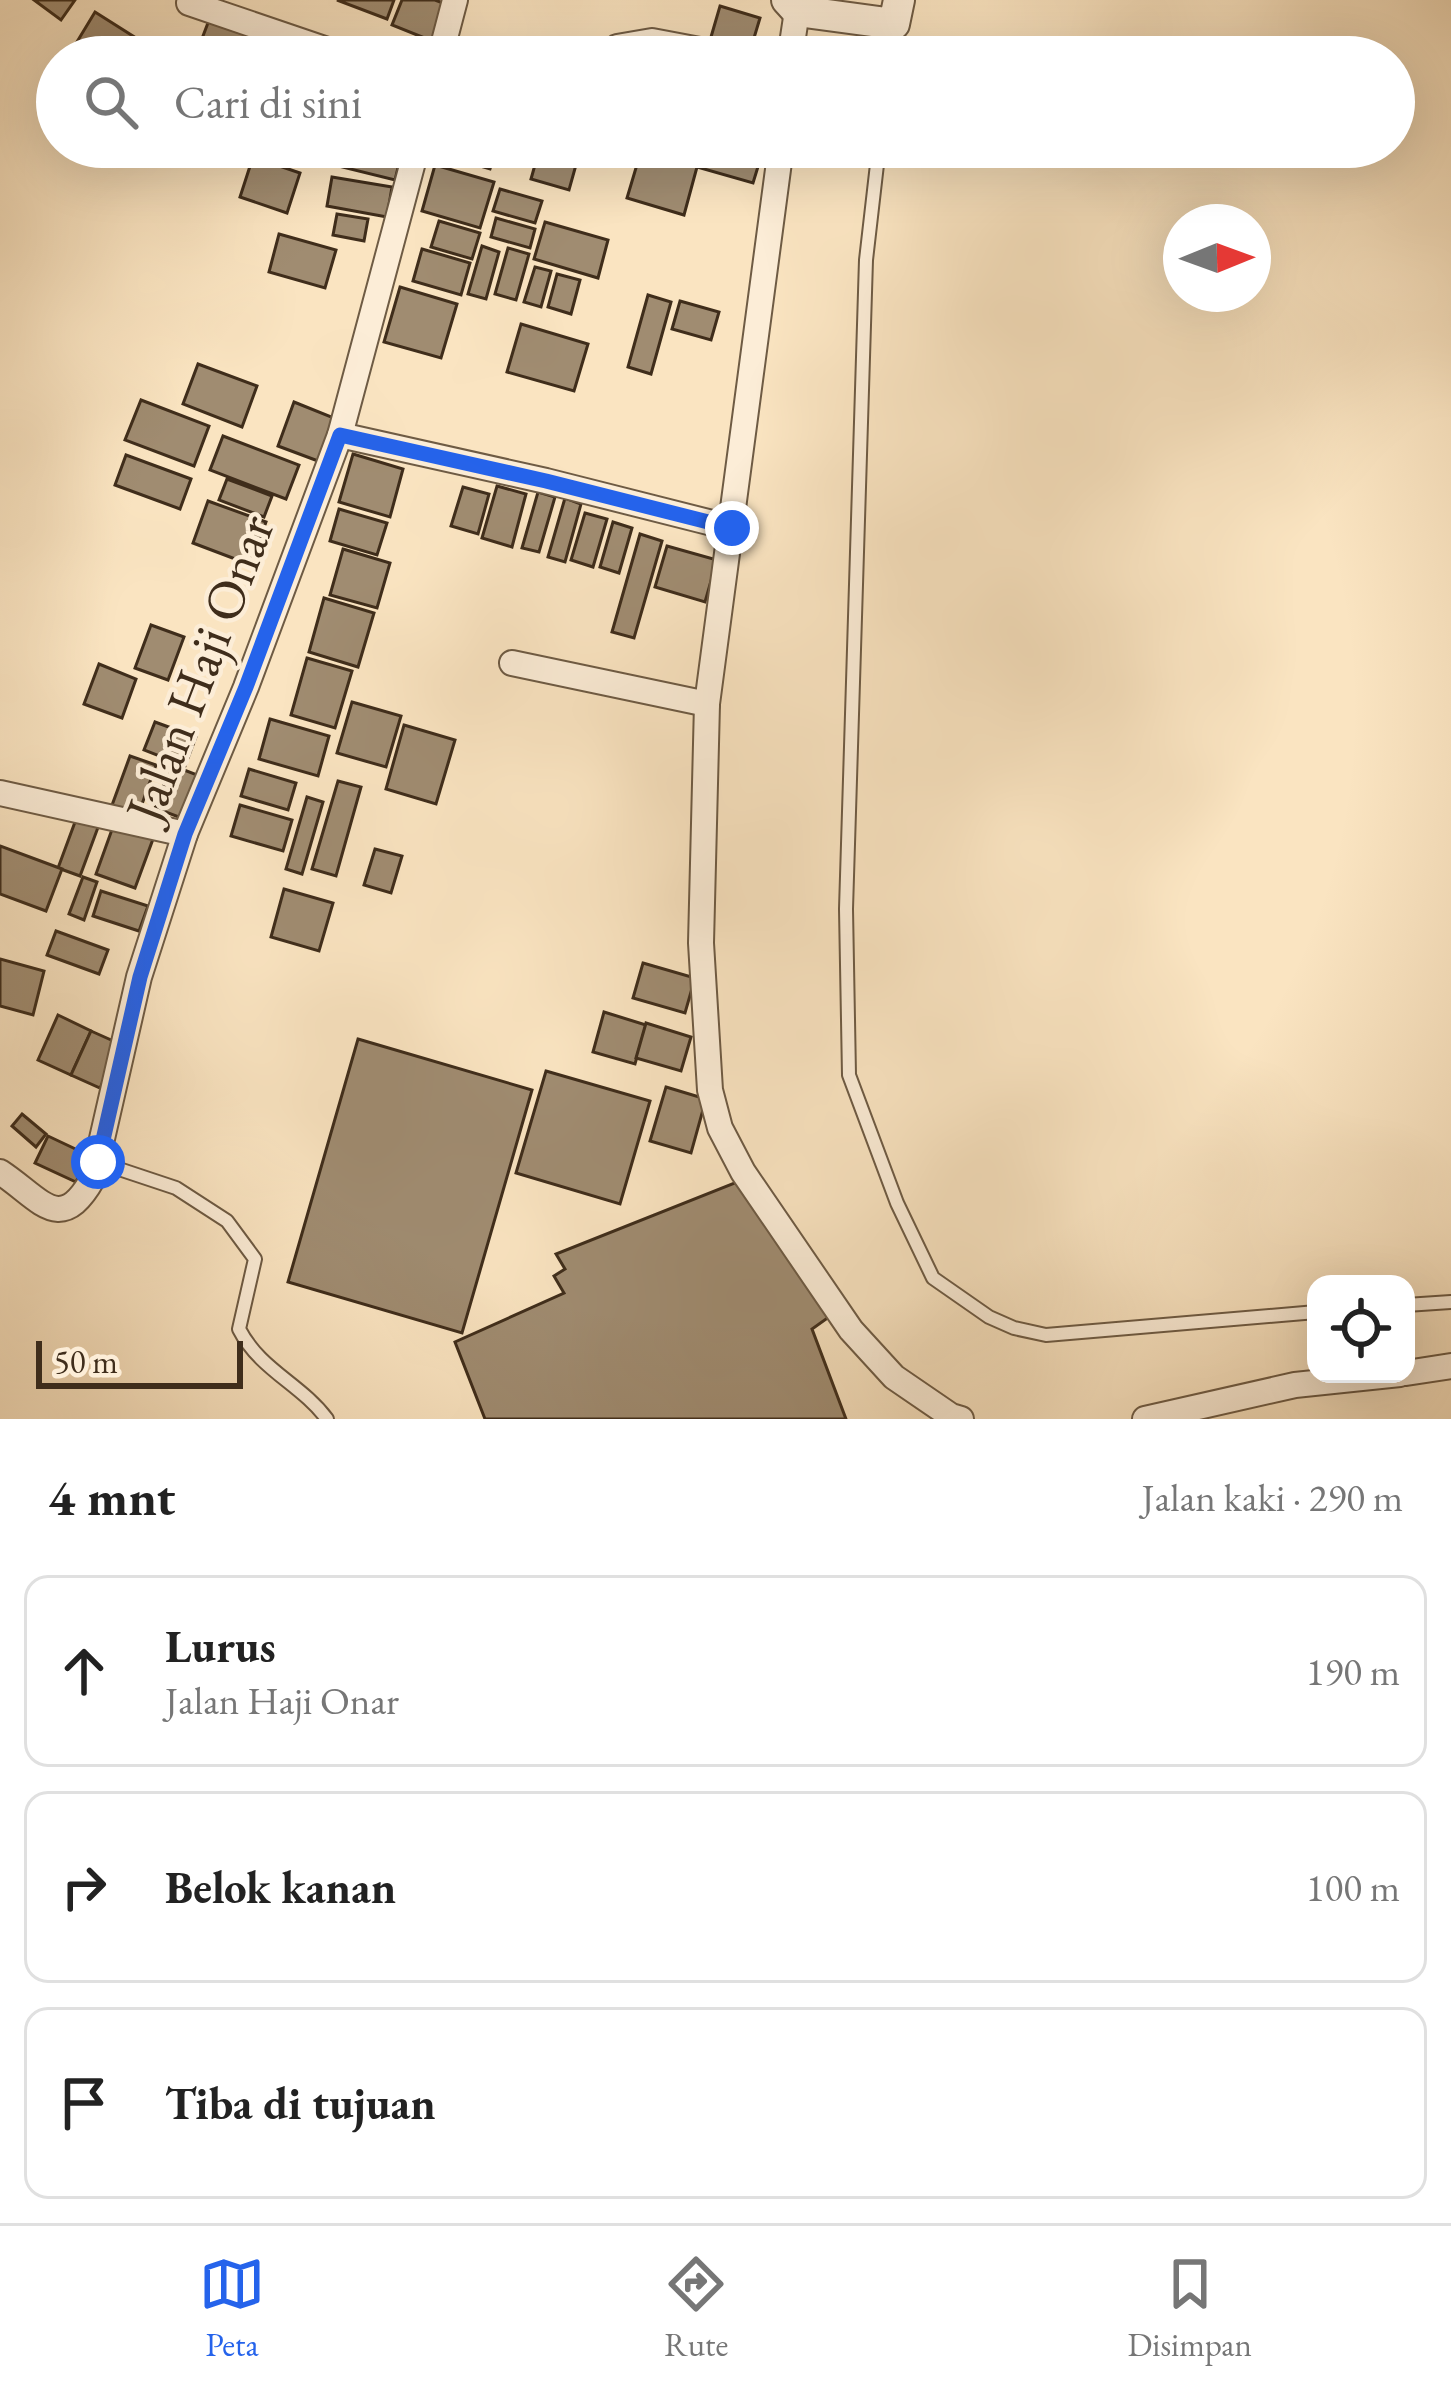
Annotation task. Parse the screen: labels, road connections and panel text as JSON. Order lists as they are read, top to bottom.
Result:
{
  "streets": {
    "street": ["Jalan Haji Onar"]
  },
  "scale_bar": "50 m",
  "north": "right",
  "page": {
    "search": "Cari di sini",
    "scale": "50 m",
    "heading": ["4 mnt", "Jalan kaki · 290 m"],
    "list": [
      ["Lurus", "Jalan Haji Onar", "190 m"],
      ["Belok kanan", "100 m"],
      "Tiba di tujuan"
    ],
    "nav": ["Peta", "Rute", "Disimpan"]
  }
}
